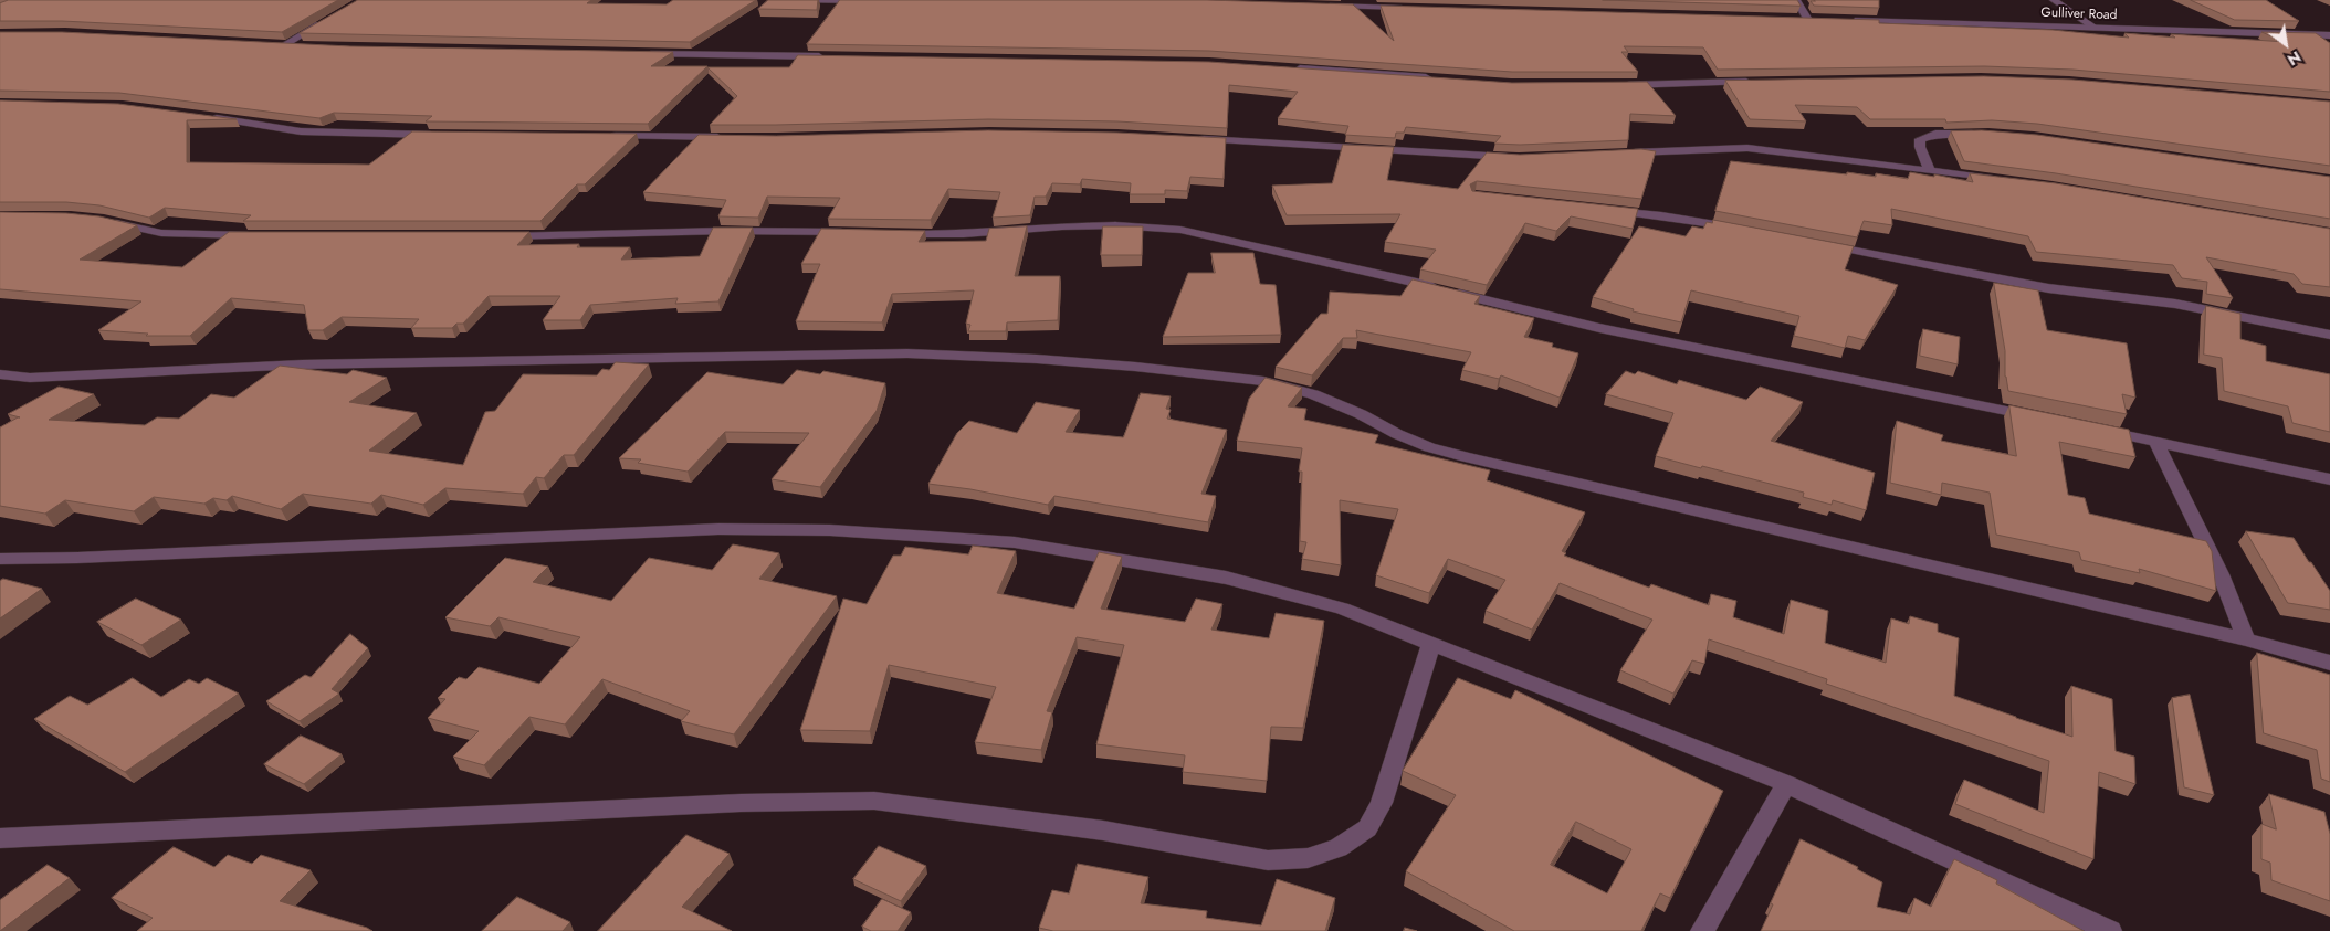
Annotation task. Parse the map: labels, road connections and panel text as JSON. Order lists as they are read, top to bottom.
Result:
{
  "streets": {
    "street": ["Gulliver Road"]
  },
  "north": "bottom right"
}
